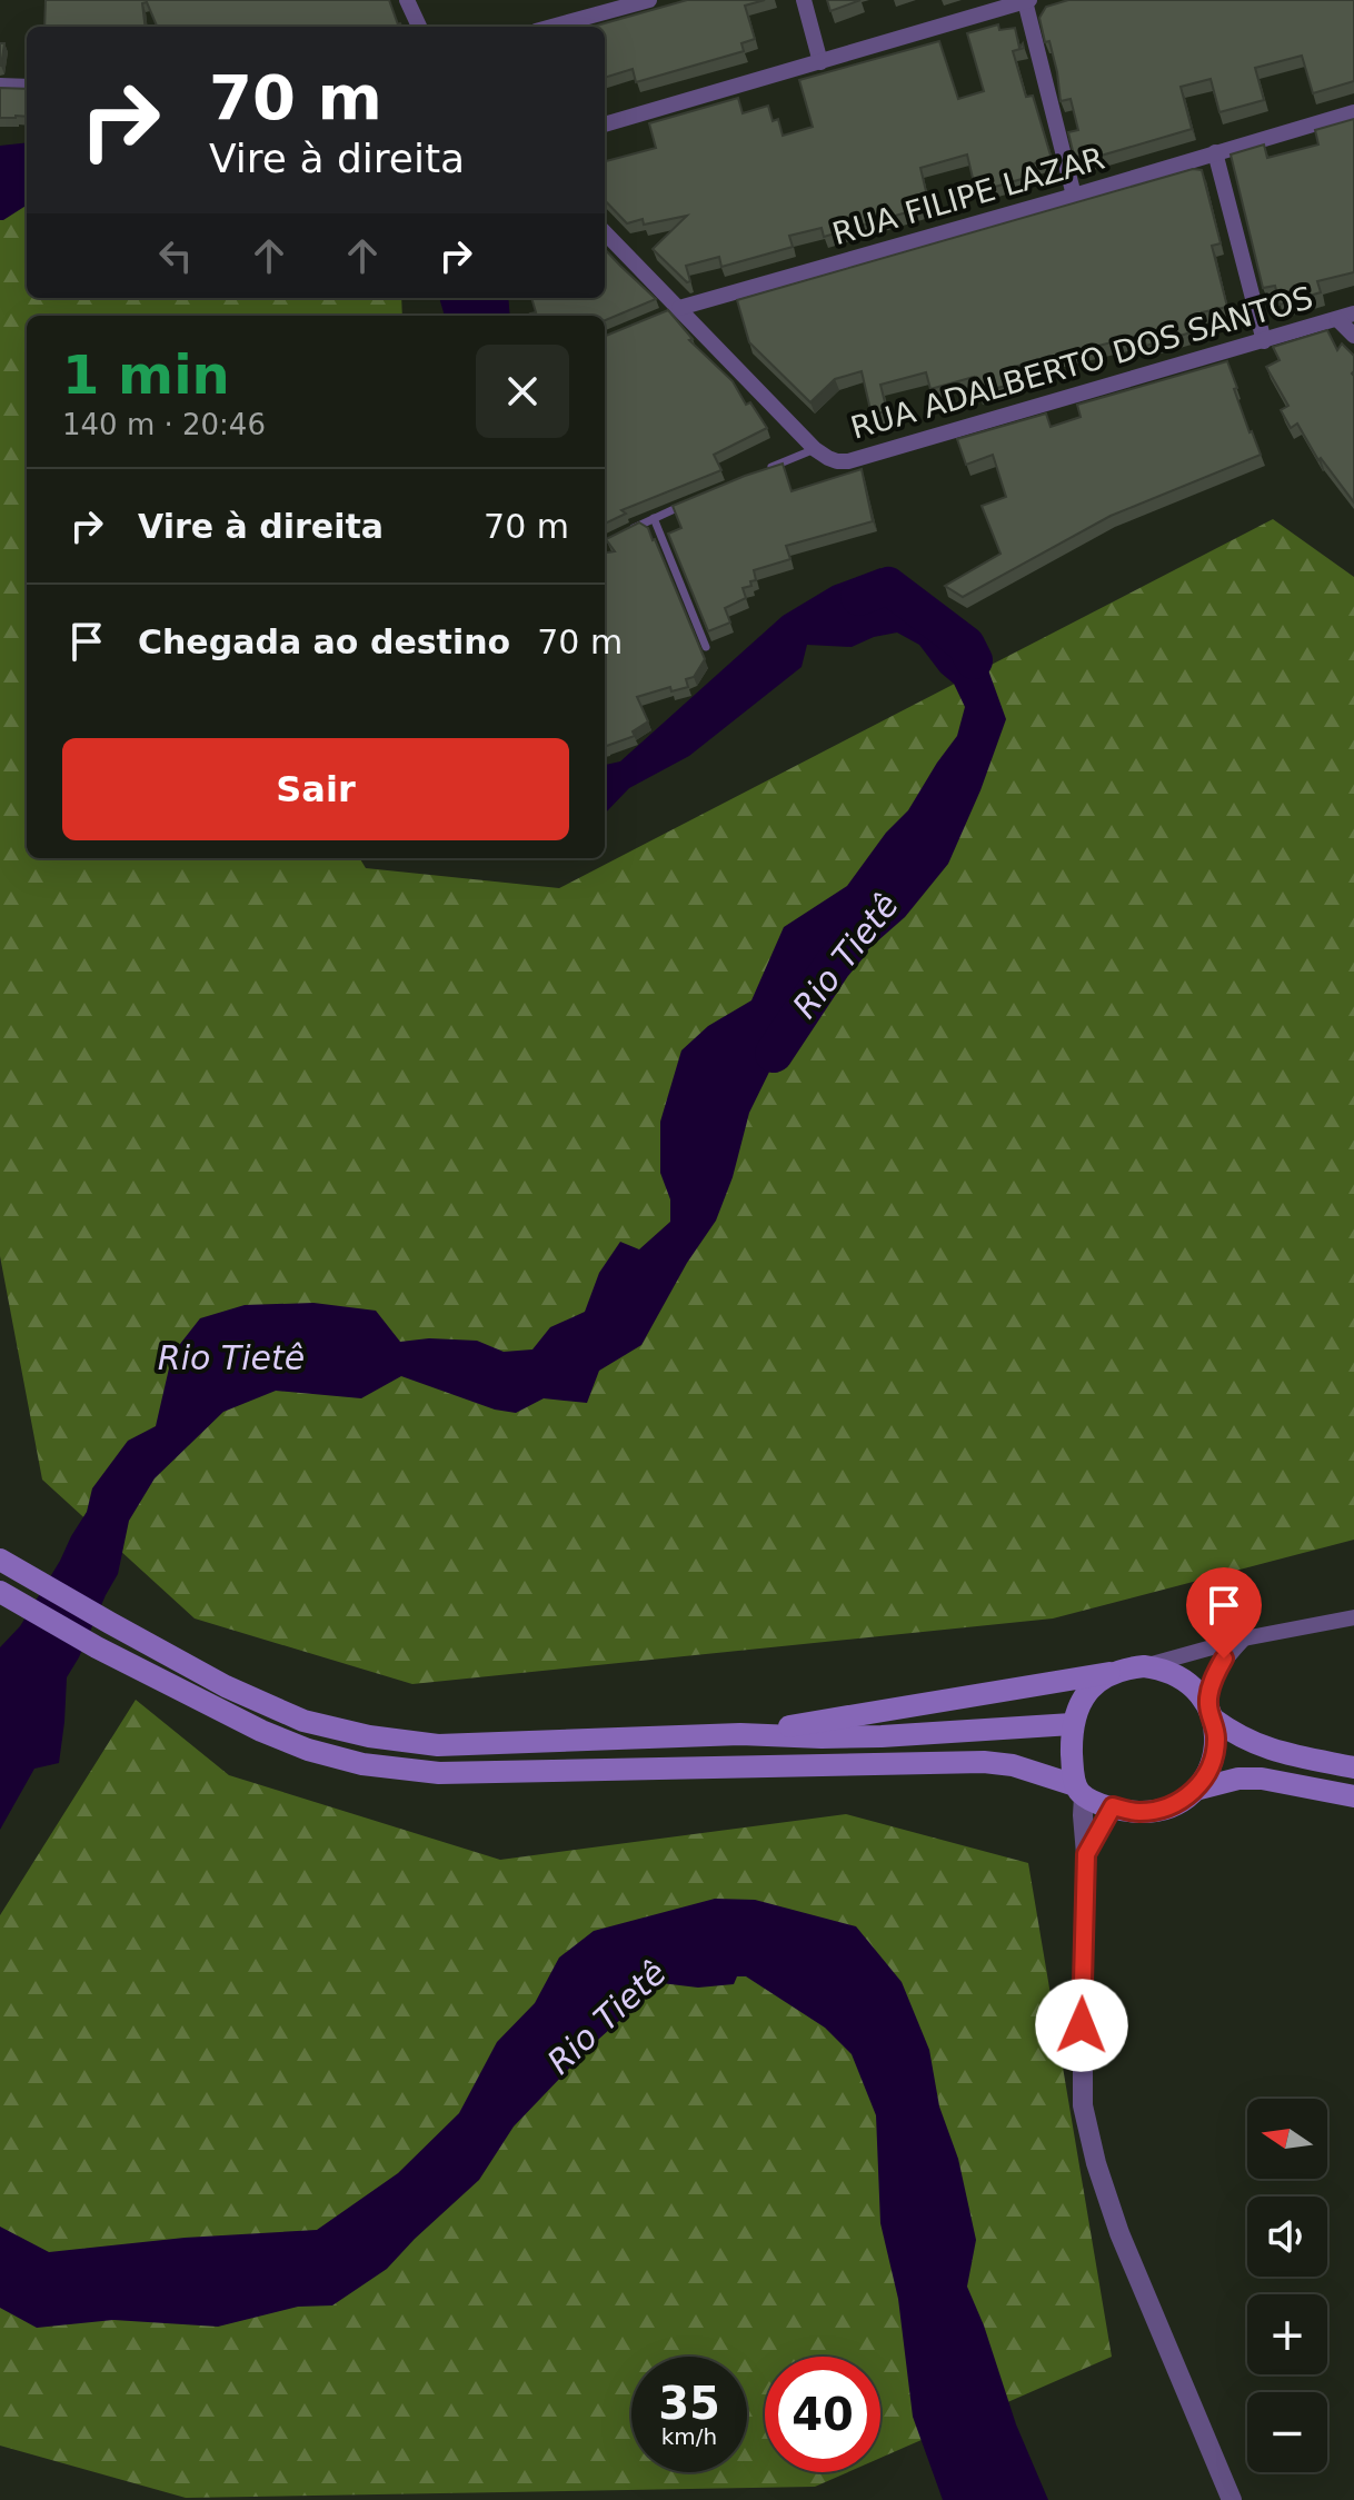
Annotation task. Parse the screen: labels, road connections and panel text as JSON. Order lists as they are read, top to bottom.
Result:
{
  "streets": {
    "street": ["RUA FILIPE LAZAR", "RUA ADALBERTO DOS SANTOS"]
  },
  "crossings": [
    ["RUA FILIPE LAZAR", "RUA ADALBERTO DOS SANTOS"]
  ],
  "water": ["Rio Tietê"],
  "north": "left",
  "page": {
    "turn": ["70 m", "Vire à direita"],
    "heading": ["1 min", "140 m · 20:46"],
    "list": [
      {
        "name": "Vire à direita",
        "value": "70 m"
      },
      {
        "name": "Chegada ao destino",
        "value": "70 m"
      }
    ],
    "buttons": "Sair",
    "map_buttons": ["+", "−"],
    "speed": "35 km/h",
    "limit": "40"
  }
}
